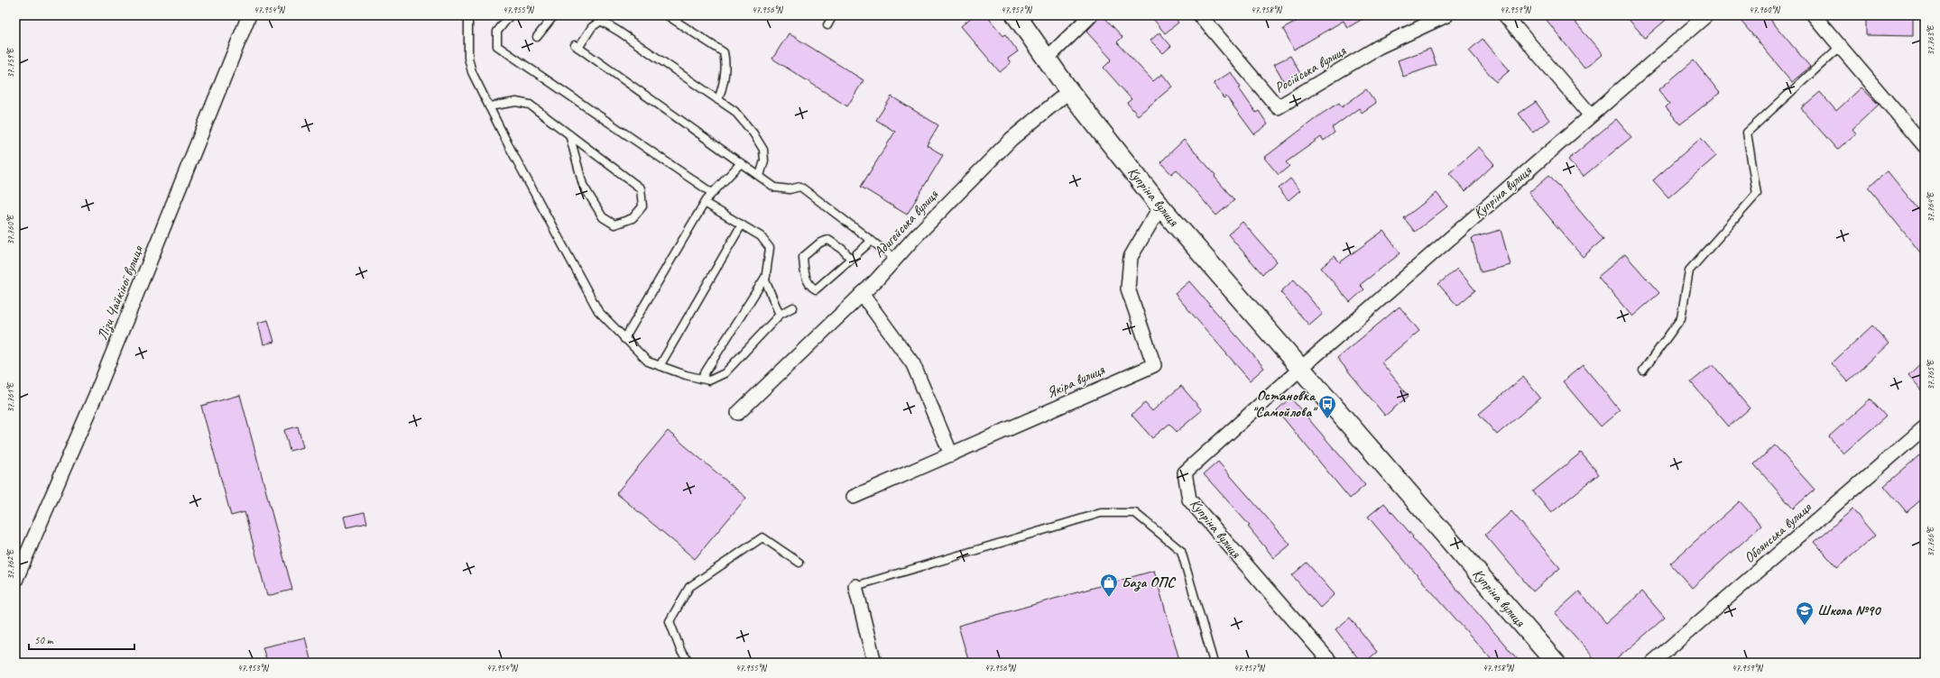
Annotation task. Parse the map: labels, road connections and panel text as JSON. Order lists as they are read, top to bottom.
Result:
{
  "streets": {
    "main road": ["Купріна вулиця"],
    "street": [
      "Російська вулиця",
      "Адигейська вулиця",
      "Лізи Чайкіної вулиця",
      "Якіра вулиця",
      "Обоянська вулиця"
    ]
  },
  "crossings": [
    ["Купріна вулиця", "Адигейська вулиця"],
    ["Купріна вулиця", "Якіра вулиця"]
  ],
  "places": {
    "bus stop": ["Остановка \"Самойлова\""],
    "shop": ["База ОПС"],
    "school or university": ["Школа №90"]
  },
  "scale_bar": "50 m",
  "coordinates": [
    "47.954°N",
    "47.955°N",
    "47.956°N",
    "47.957°N",
    "47.958°N",
    "47.959°N",
    "47.960°N",
    "37.763°E",
    "37.759°E",
    "37.764°E",
    "37.760°E",
    "37.765°E",
    "37.761°E",
    "37.766°E",
    "37.762°E",
    "47.953°N"
  ]
}
